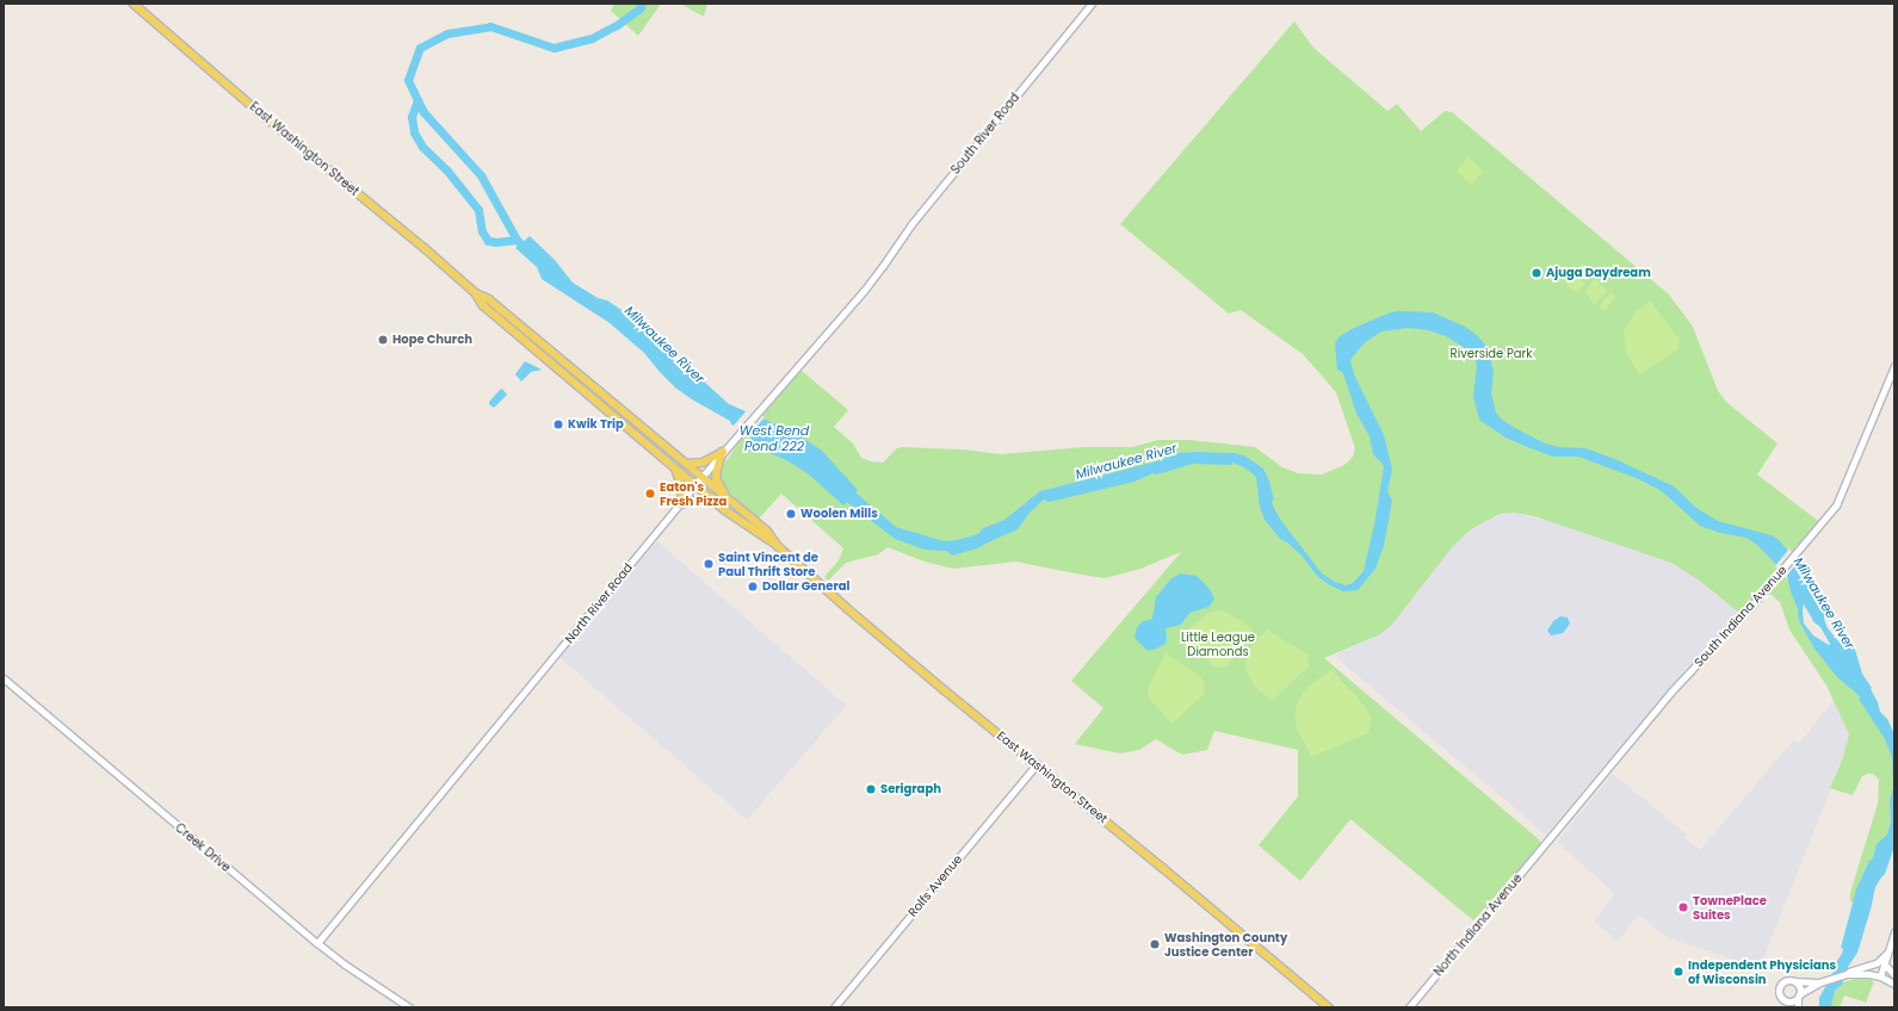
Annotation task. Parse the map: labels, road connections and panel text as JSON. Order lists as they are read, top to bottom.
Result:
{
  "streets": {
    "main road": ["East Washington Street"],
    "street": [
      "South River Road",
      "North River Road",
      "South Indiana Avenue",
      "Creek Drive",
      "Rolfs Avenue",
      "North Indiana Avenue"
    ]
  },
  "crossings": [
    ["South River Road", "North River Road"],
    ["East Washington Street", "North River Road"],
    ["East Washington Street", "Rolfs Avenue"],
    ["North River Road", "Creek Drive"],
    ["South Indiana Avenue", "North Indiana Avenue"]
  ],
  "water": ["Milwaukee River", "West Bend Pond 222"],
  "parks": ["Riverside Park", "Little League Diamonds"],
  "places": [
    "Ajuga Daydream",
    "Hope Church",
    "Kwik Trip",
    "Eaton's Fresh Pizza",
    "Woolen Mills",
    "Saint Vincent de Paul Thrift Store",
    "Dollar General",
    "Serigraph",
    "TownePlace Suites",
    "Washington County Justice Center",
    "Independent Physicians of Wisconsin"
  ]
}
